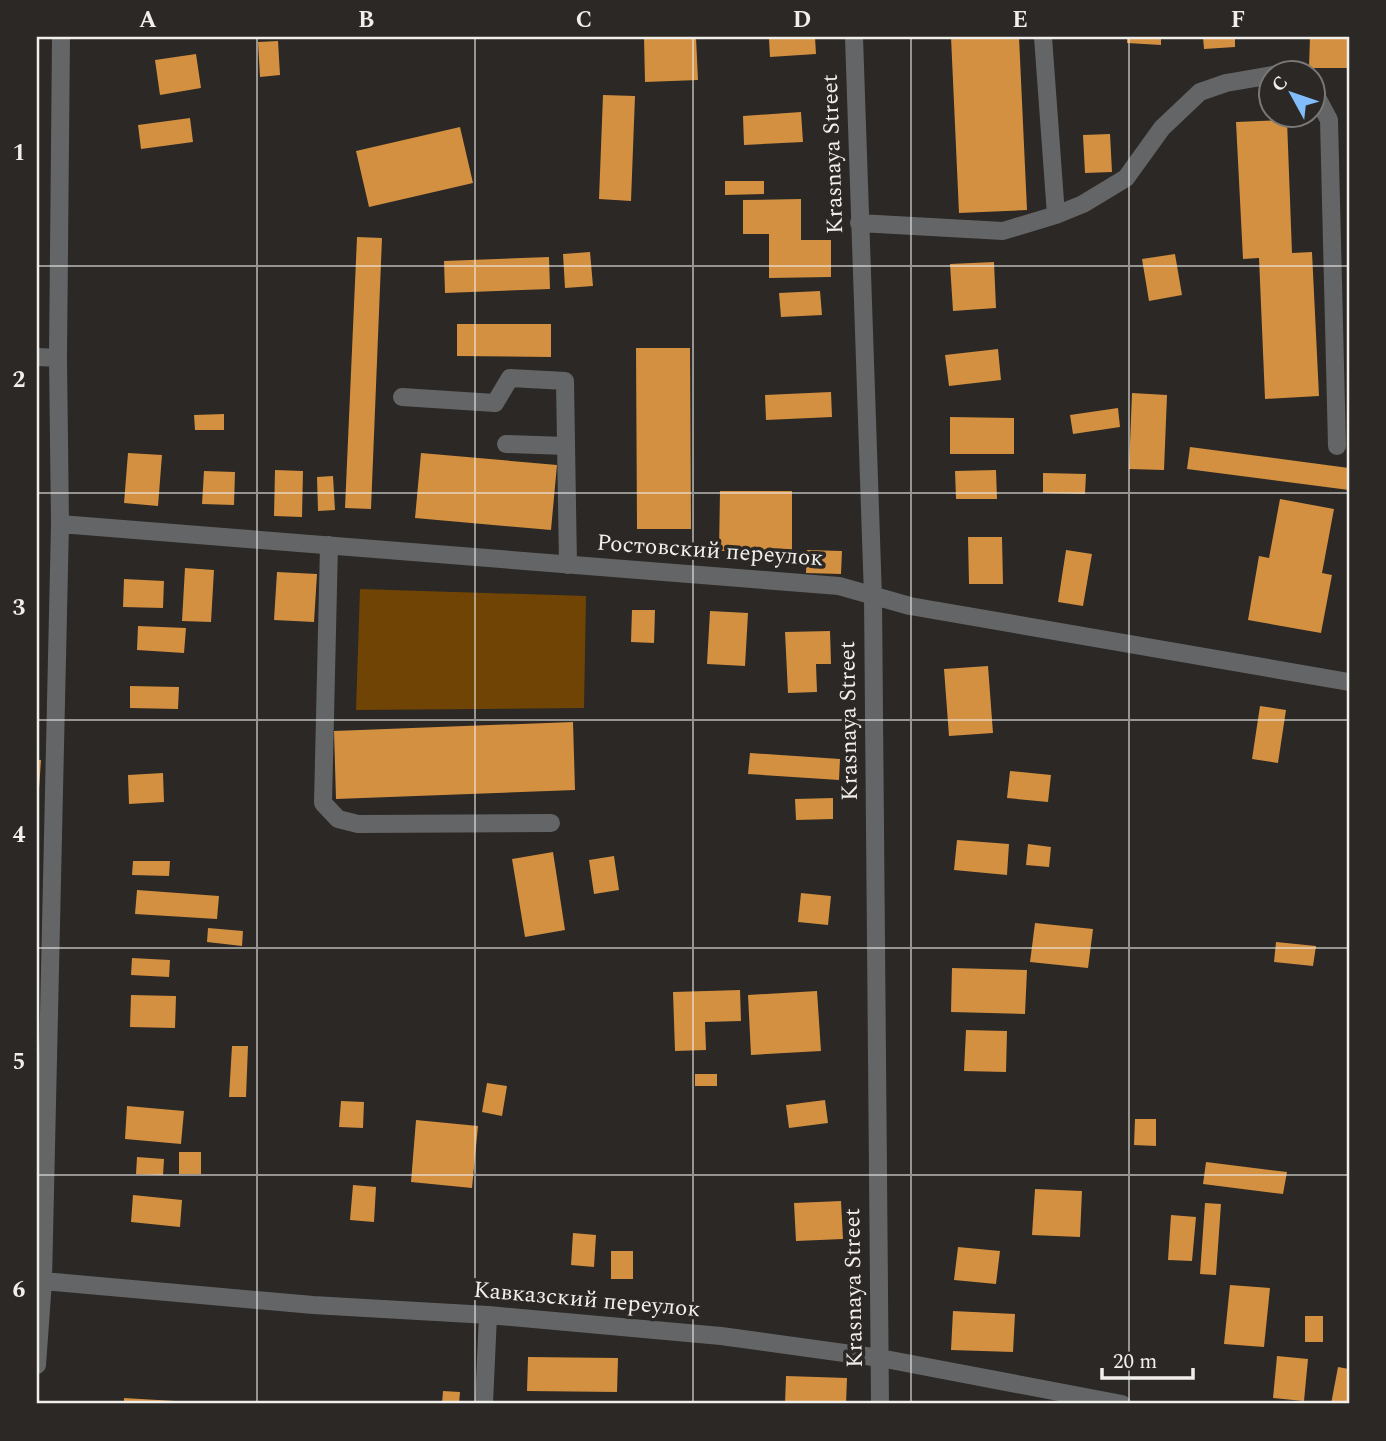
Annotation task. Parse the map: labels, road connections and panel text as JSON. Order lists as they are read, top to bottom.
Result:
{
  "streets": {
    "street": ["Krasnaya Street", "Ростовский переулок", "Кавказский переулок"]
  },
  "crossings": [
    ["Krasnaya Street", "Ростовский переулок"],
    ["Krasnaya Street", "Кавказский переулок"]
  ],
  "scale_bar": "20 m",
  "north": "top left",
  "grid": {
    "columns": [
      "A",
      "B",
      "C",
      "D",
      "E",
      "F"
    ],
    "rows": [
      "1",
      "2",
      "3",
      "4",
      "5",
      "6"
    ]
  }
}
